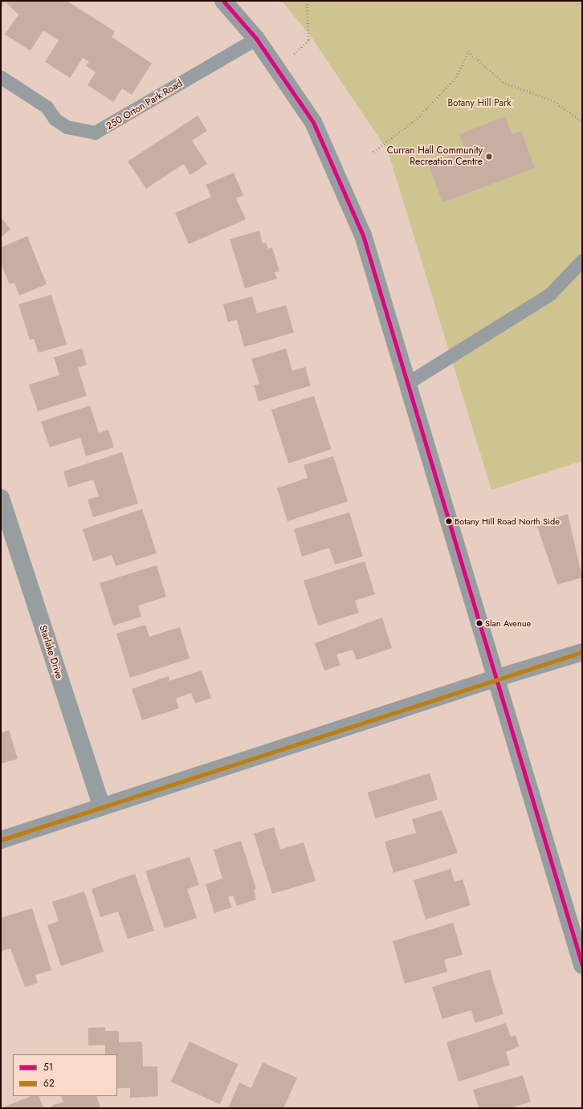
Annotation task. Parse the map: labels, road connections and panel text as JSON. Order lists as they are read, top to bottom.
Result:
{
  "streets": {
    "street": ["Starlake Drive"],
    "lane": ["250 Orton Park Road"]
  },
  "parks": ["Botany Hill Park"],
  "places": ["Curran Hall Community Recreation Centre", "Botany Hill Road North Side", "Slan Avenue"],
  "lines": ["transit line 51", "transit line 62"],
  "legend": ["51", "62"]
}
